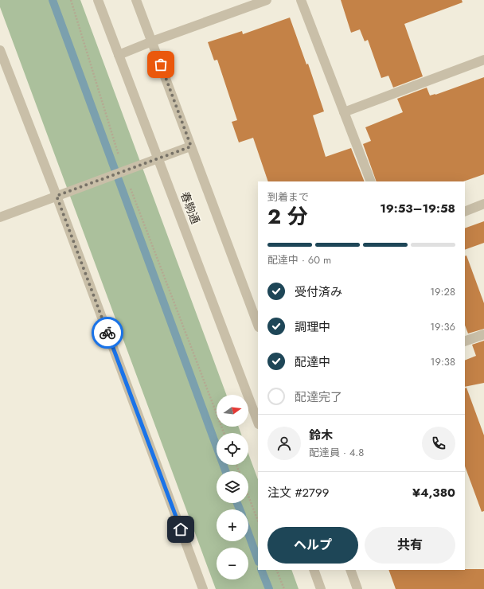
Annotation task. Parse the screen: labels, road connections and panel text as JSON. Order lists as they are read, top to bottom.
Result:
{
  "streets": {
    "street": ["春駒通"]
  },
  "north": "right",
  "page": {
    "heading": ["2 分", "到着まで", "19:53–19:58"],
    "panel": [
      "鈴木",
      "配達員 · 4.8",
      "注文 #2799",
      "¥4,380"
    ],
    "bar": "配達中 · 60 m",
    "list": [
      ["受付済み", "19:28"],
      ["調理中", "19:36"],
      ["配達中", "19:38"],
      "配達完了"
    ],
    "map_buttons": ["+", "−"],
    "buttons": ["ヘルプ", "共有"]
  }
}
